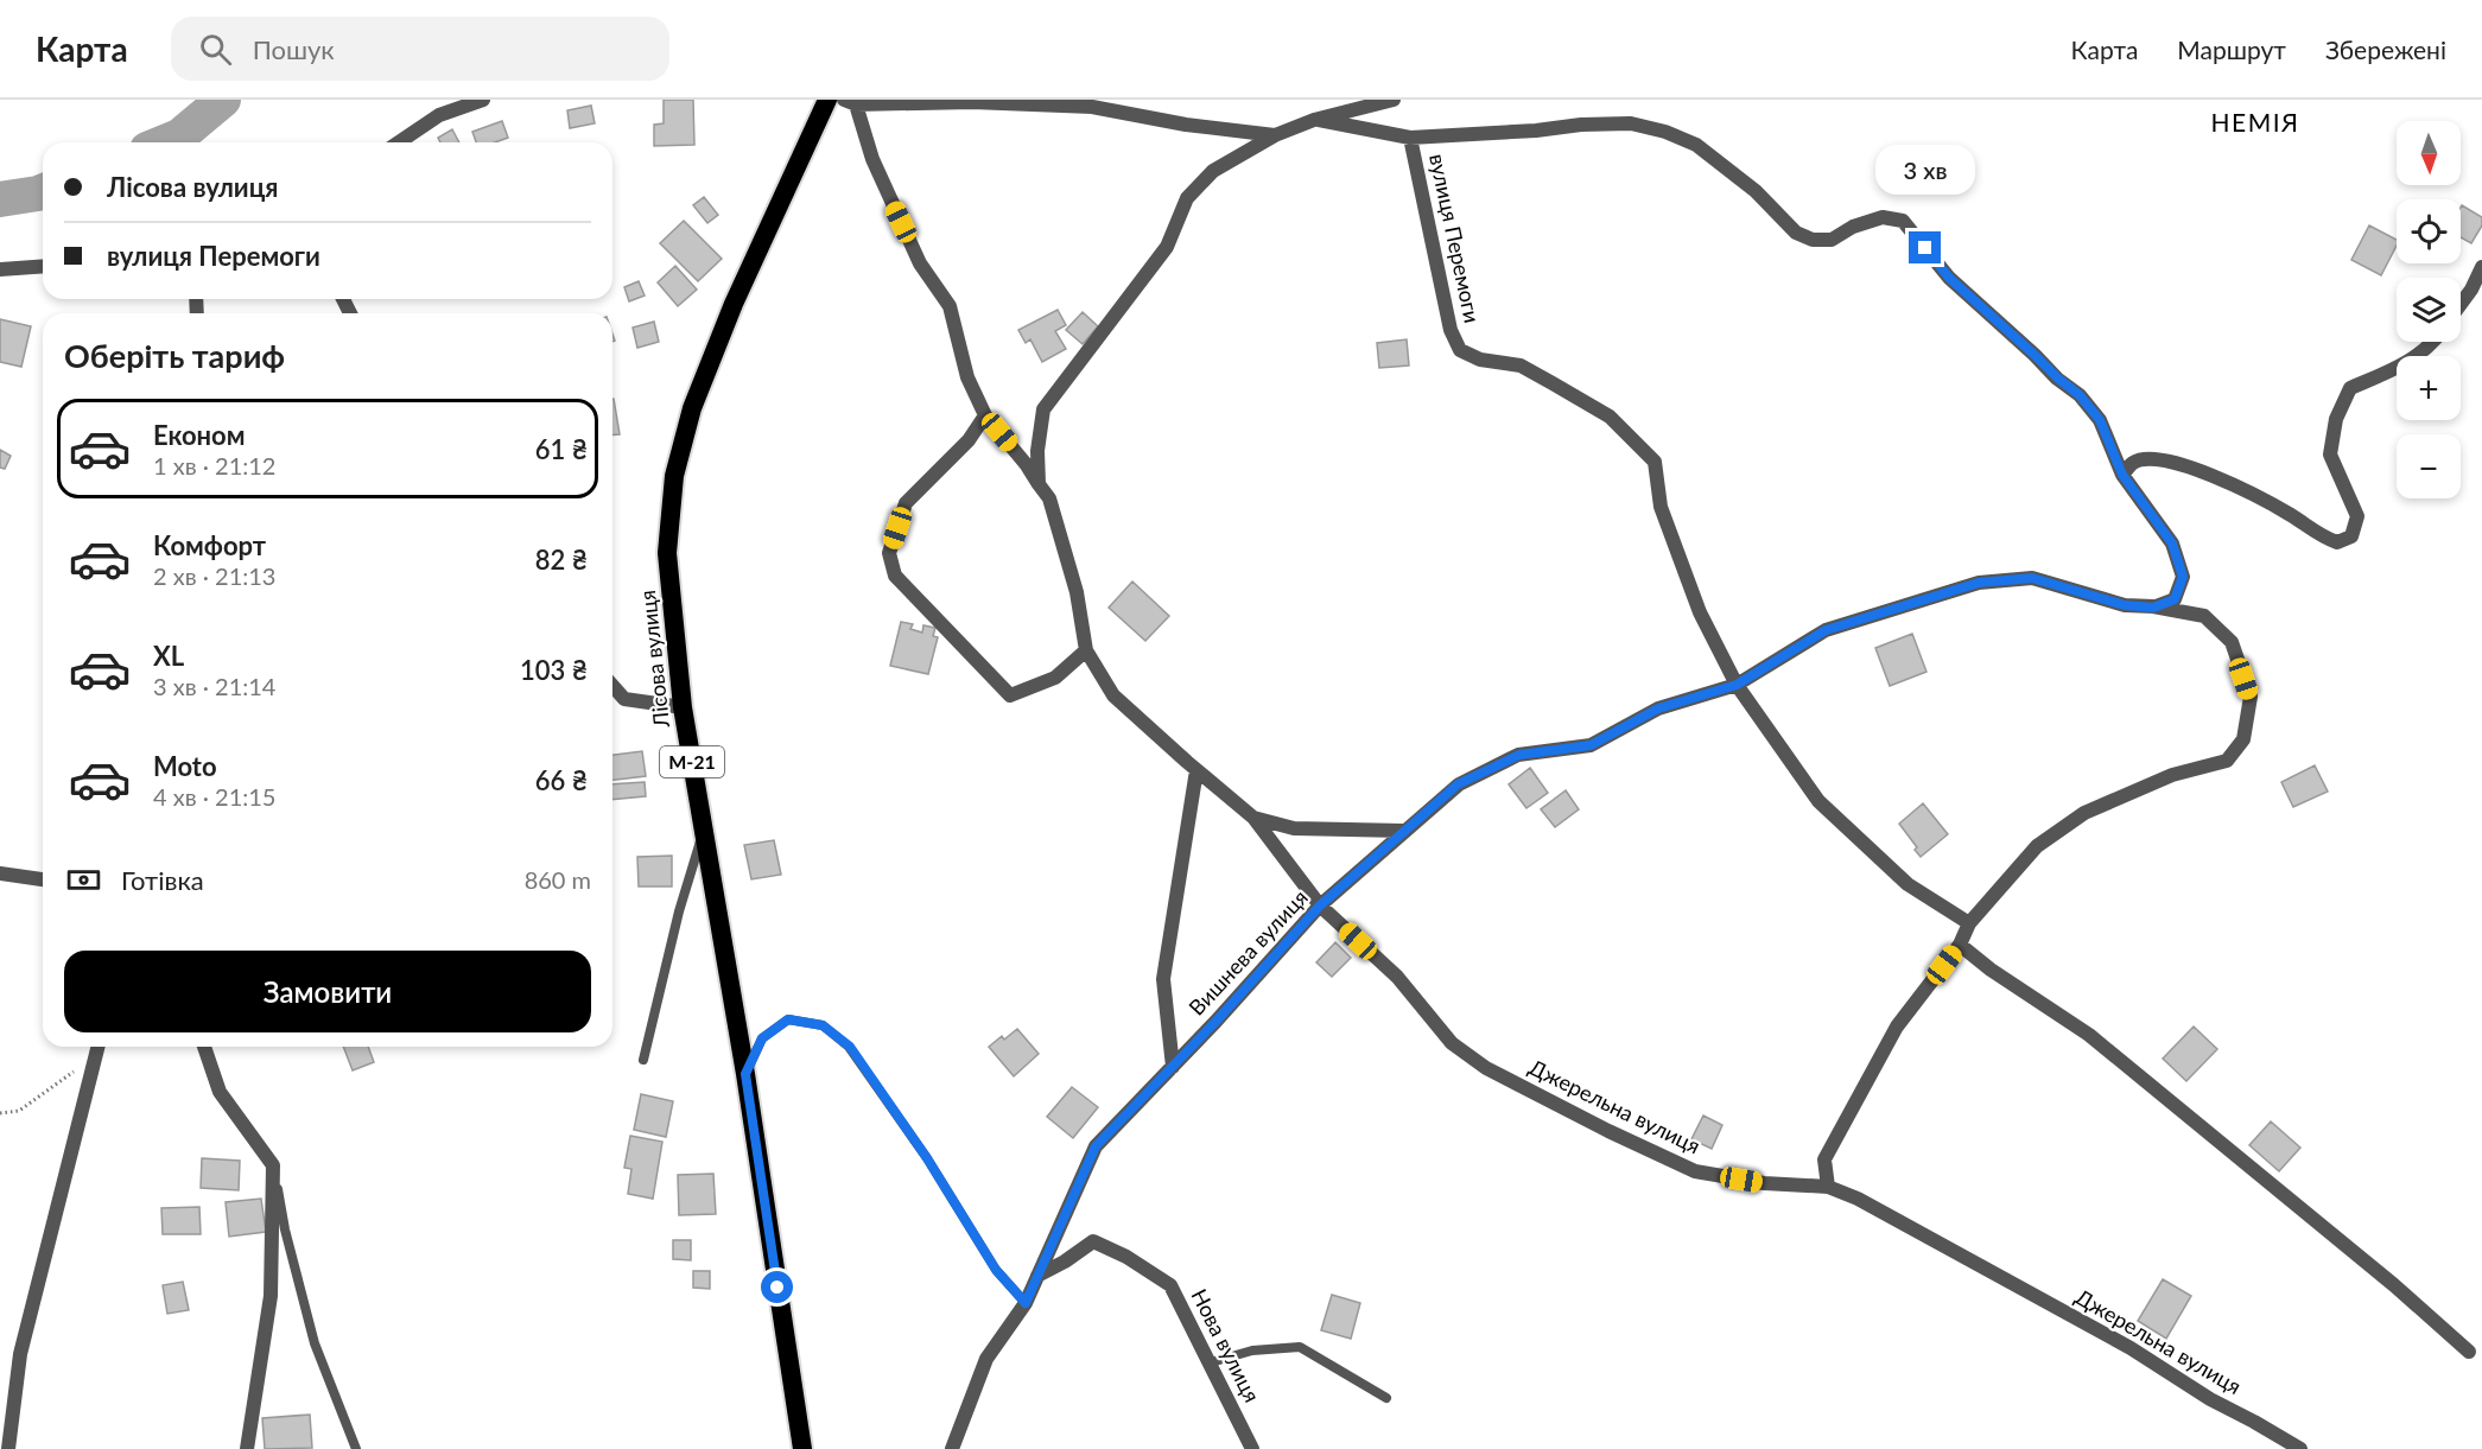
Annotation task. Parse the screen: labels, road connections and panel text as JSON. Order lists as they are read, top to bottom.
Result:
{
  "streets": {
    "highway": ["Лісова вулиця", "М-21"],
    "street": [
      "вулиця Перемоги",
      "Вишнева вулиця",
      "Джерельна вулиця",
      "Нова вулиця"
    ]
  },
  "crossings": [
    ["вулиця Перемоги", "Вишнева вулиця"],
    ["вулиця Перемоги", "Джерельна вулиця"],
    ["Вишнева вулиця", "Джерельна вулиця"],
    ["Вишнева вулиця", "Нова вулиця"]
  ],
  "districts": ["НЕМІЯ"],
  "north": "bottom",
  "page": {
    "header": "Карта",
    "search": "Пошук",
    "nav": ["Карта", "Маршрут", "Збережені"],
    "map_buttons": ["+", "−"],
    "banner": ["Лісова вулиця", "вулиця Перемоги"],
    "bubble": "3 хв",
    "heading": "Оберіть тариф",
    "list": [
      {
        "name": "Економ",
        "note": "1 хв · 21:12",
        "value": "61 ₴"
      },
      {
        "name": "Комфорт",
        "note": "2 хв · 21:13",
        "value": "82 ₴"
      },
      {
        "name": "XL",
        "note": "3 хв · 21:14",
        "value": "103 ₴"
      },
      {
        "name": "Moto",
        "note": "4 хв · 21:15",
        "value": "66 ₴"
      }
    ],
    "pay": ["Готівка", "860 m"],
    "buttons": "Замовити"
  }
}
